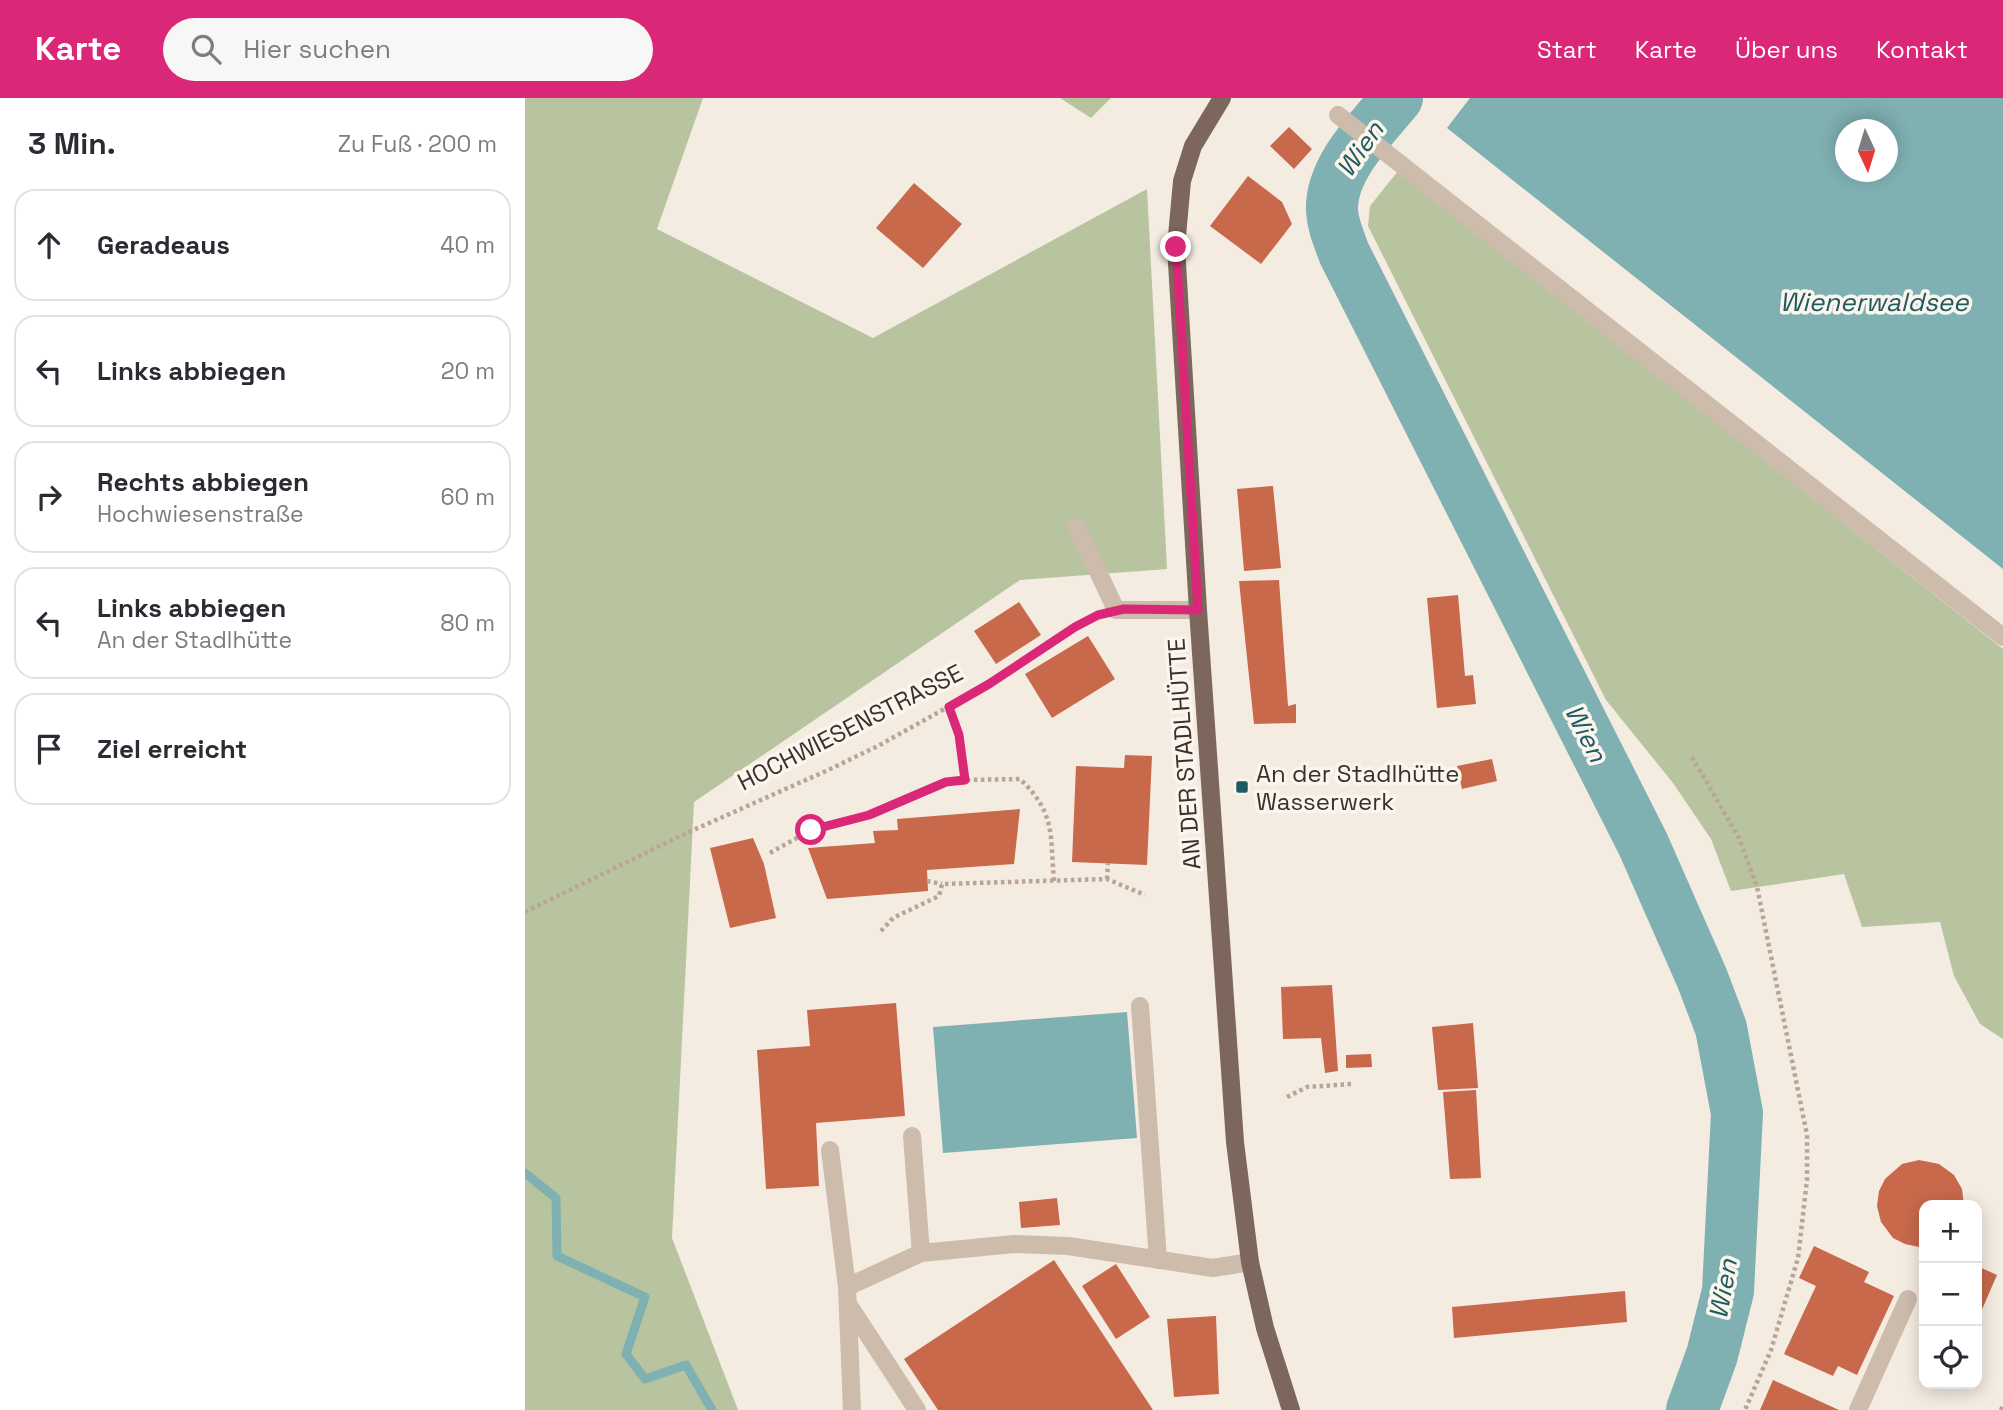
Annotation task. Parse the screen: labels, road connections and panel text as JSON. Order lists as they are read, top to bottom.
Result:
{
  "streets": {
    "main road": ["AN DER STADLHÜTTE"],
    "path": ["HOCHWIESENSTRASSE"]
  },
  "water": ["Wien", "Wienerwaldsee"],
  "places": {
    "transit": ["An der Stadlhütte Wasserwerk"]
  },
  "north": "bottom",
  "page": {
    "header": "Karte",
    "search": "Hier suchen",
    "nav": [
      "Start",
      "Karte",
      "Über uns",
      "Kontakt"
    ],
    "heading": ["3 Min.", "Zu Fuß · 200 m"],
    "list": [
      ["Geradeaus", "40 m"],
      ["Links abbiegen", "20 m"],
      ["Rechts abbiegen", "Hochwiesenstraße", "60 m"],
      ["Links abbiegen", "An der Stadlhütte", "80 m"],
      "Ziel erreicht"
    ],
    "map_buttons": ["+", "−"]
  }
}
